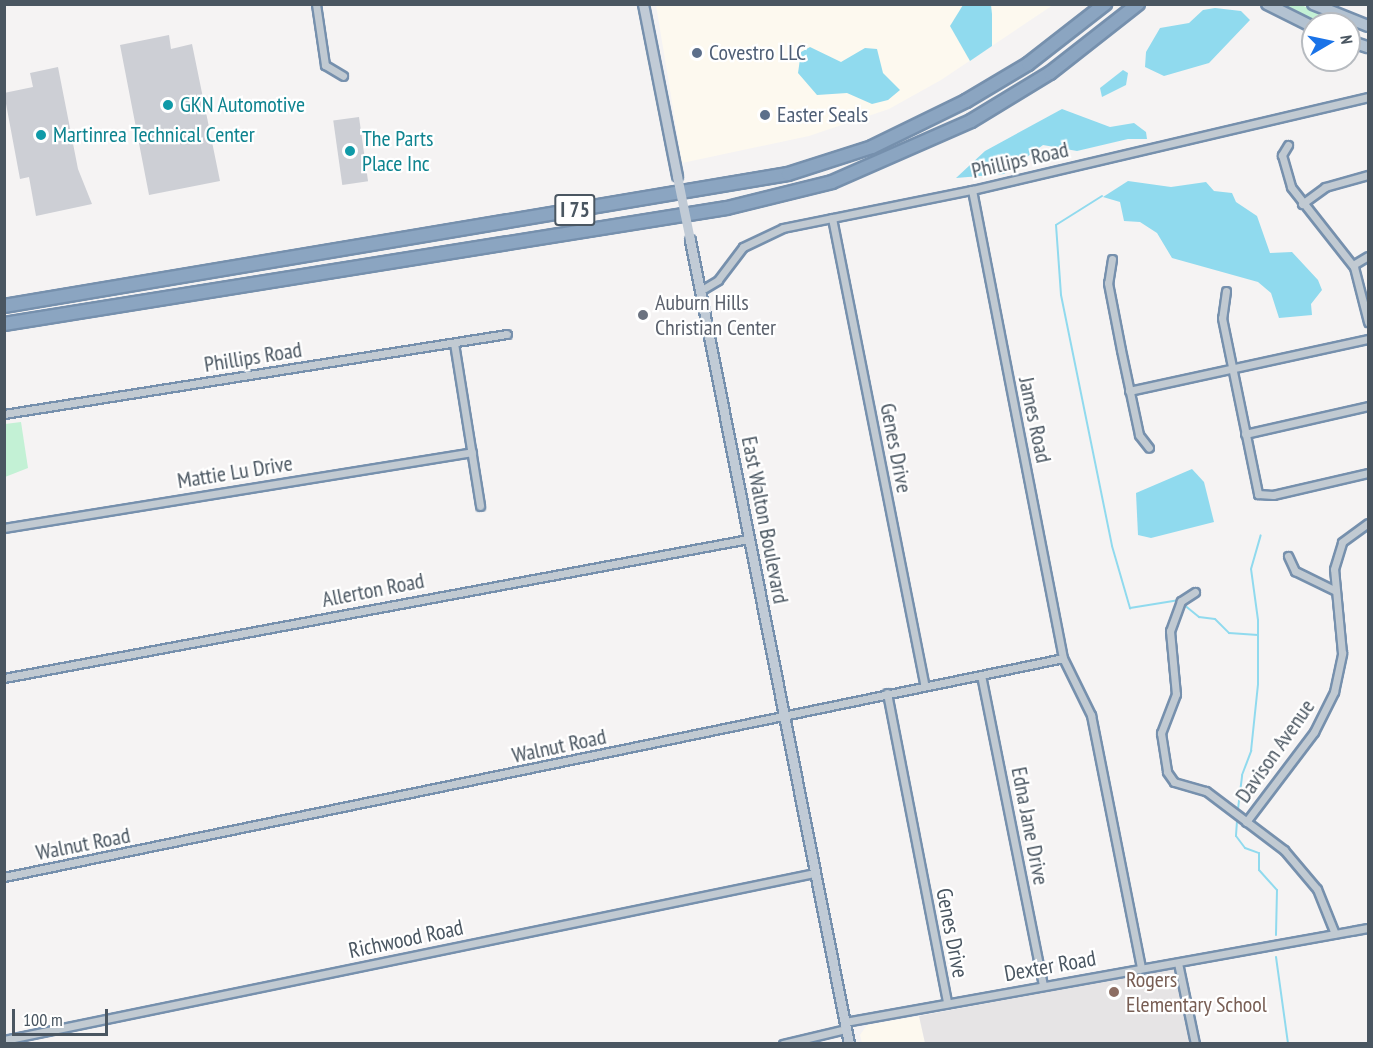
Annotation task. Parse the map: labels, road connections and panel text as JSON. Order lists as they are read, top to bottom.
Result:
{
  "streets": {
    "highway": ["I 75"],
    "main road": ["East Walton Boulevard"],
    "street": [
      "Phillips Road",
      "James Road",
      "Genes Drive",
      "Mattie Lu Drive",
      "Allerton Road",
      "Walnut Road",
      "Davison Avenue",
      "Edna Jane Drive",
      "Richwood Road",
      "Dexter Road"
    ]
  },
  "crossings": [
    ["Phillips Road", "James Road"],
    ["Phillips Road", "Genes Drive"],
    ["Phillips Road", "East Walton Boulevard"],
    ["James Road", "Walnut Road"],
    ["Genes Drive", "Walnut Road"],
    ["Genes Drive", "Dexter Road"],
    ["East Walton Boulevard", "Allerton Road"],
    ["East Walton Boulevard", "Walnut Road"],
    ["East Walton Boulevard", "Richwood Road"],
    ["East Walton Boulevard", "Dexter Road"],
    ["Walnut Road", "Edna Jane Drive"],
    ["Davison Avenue", "Dexter Road"],
    ["Edna Jane Drive", "Dexter Road"]
  ],
  "places": [
    "Covestro LLC",
    "GKN Automotive",
    "Easter Seals",
    "Martinrea Technical Center",
    "The Parts Place Inc",
    "Auburn Hills Christian Center",
    "Rogers Elementary School"
  ],
  "scale_bar": "100 m",
  "north": "right"
}
